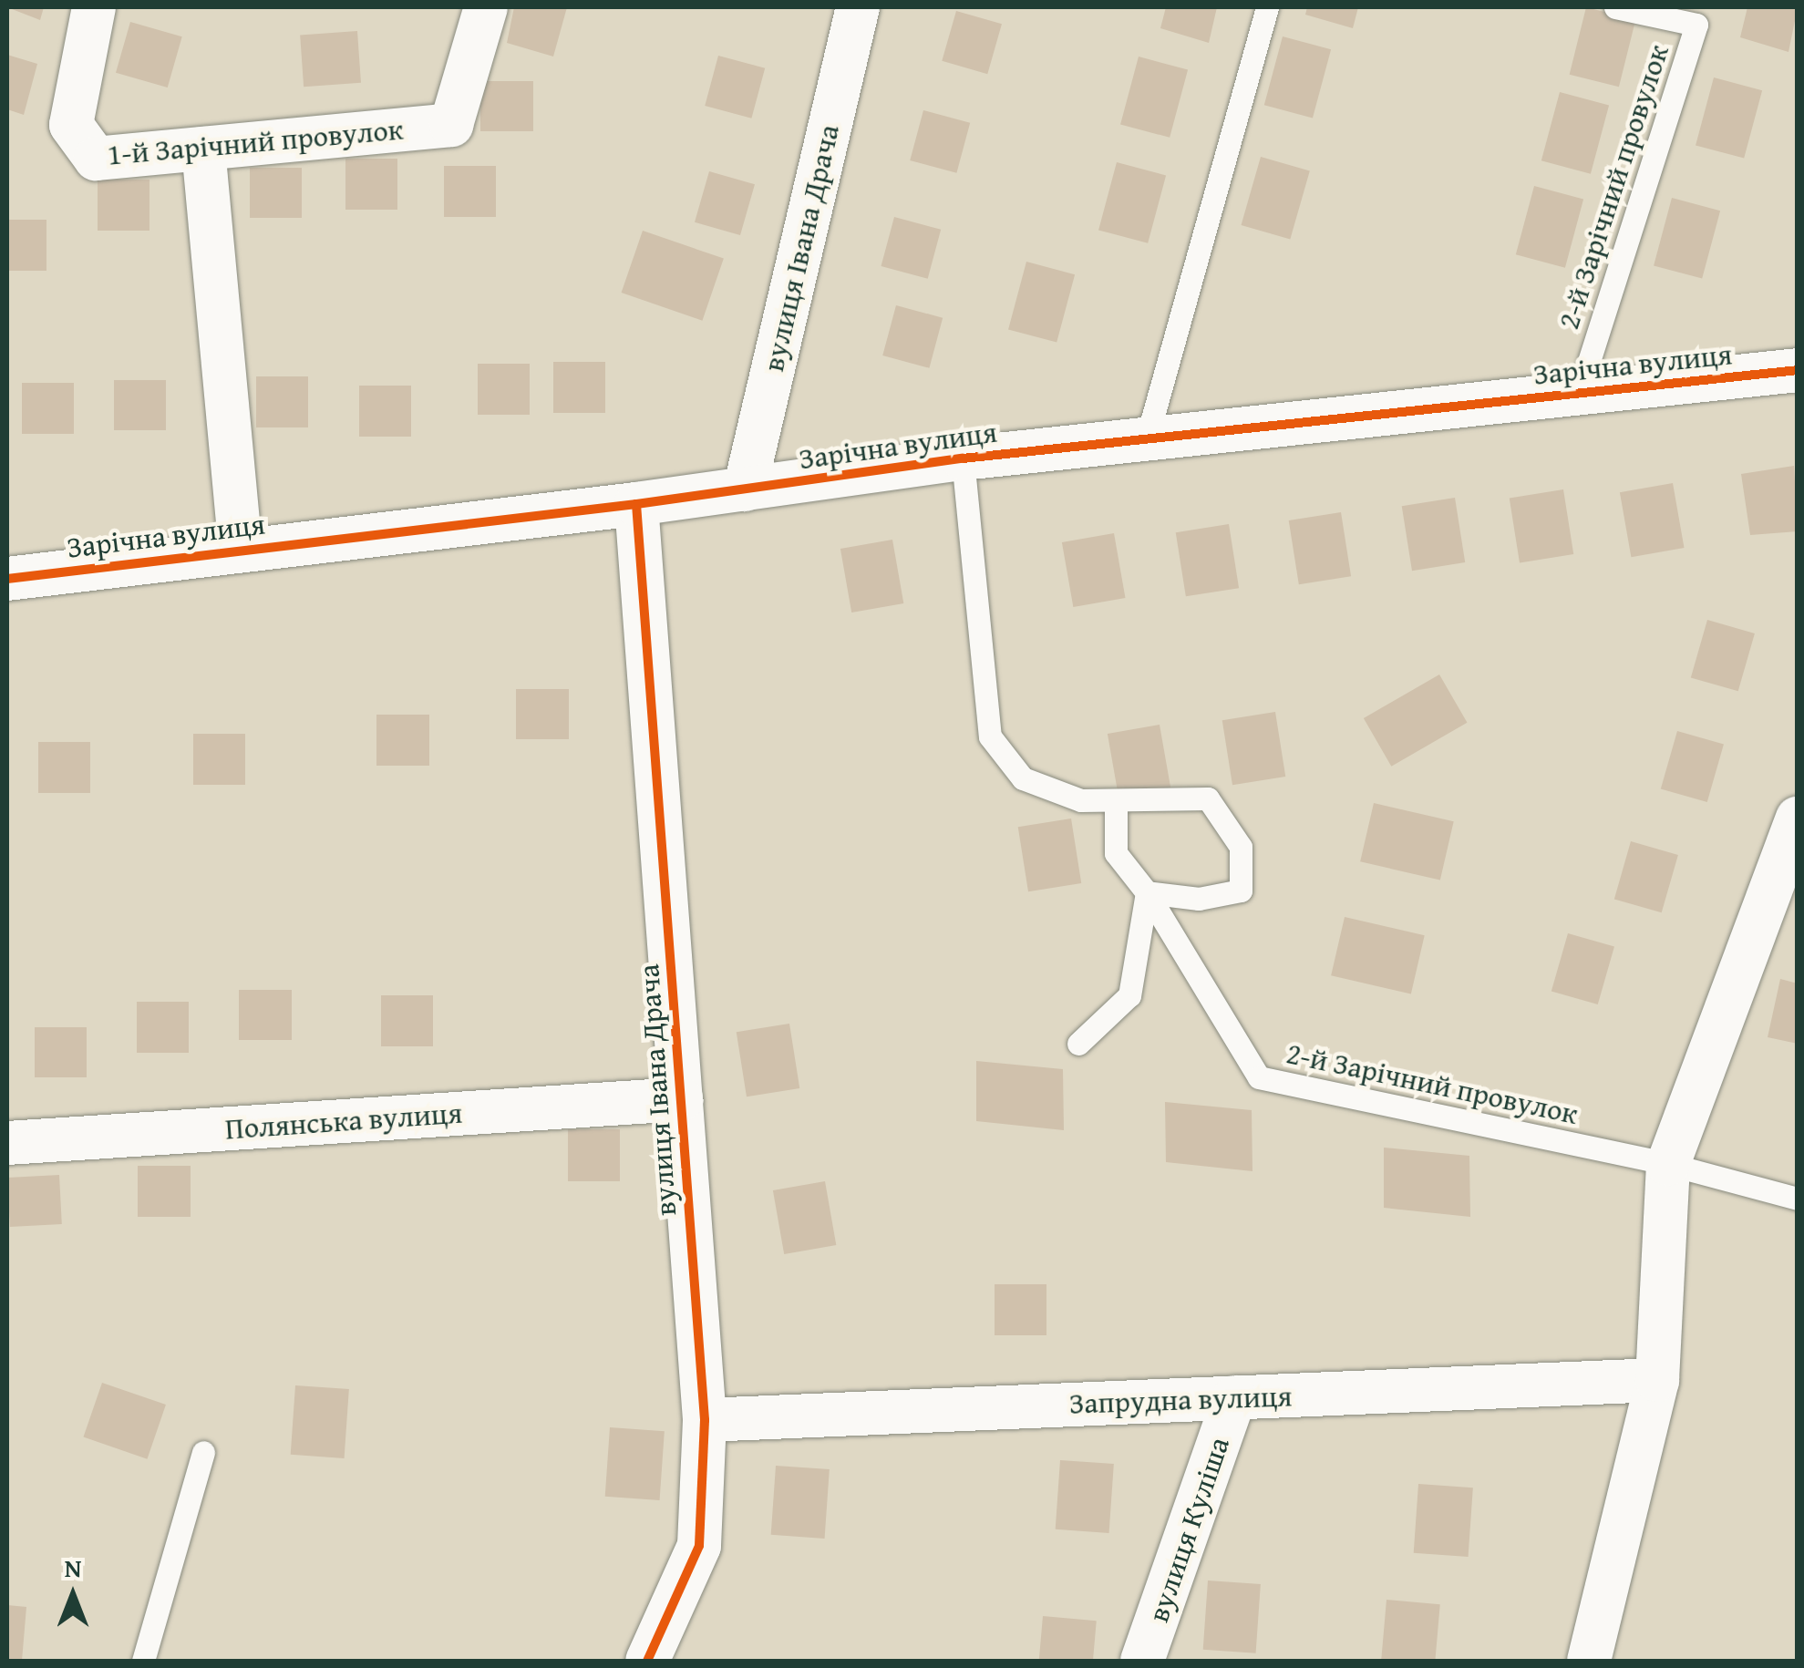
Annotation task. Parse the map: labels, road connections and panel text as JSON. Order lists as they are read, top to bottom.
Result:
{
  "streets": {
    "street": [
      "1-й Зарічний провулок",
      "вулиця Івана Драча",
      "Зарічна вулиця",
      "Полянська вулиця",
      "Запрудна вулиця",
      "вулиця Куліша"
    ],
    "lane": ["2-й Зарічний провулок"]
  },
  "crossings": [
    ["2-й Зарічний провулок", "Зарічна вулиця"],
    ["вулиця Івана Драча", "Зарічна вулиця"],
    ["вулиця Івана Драча", "Полянська вулиця"],
    ["вулиця Івана Драча", "Запрудна вулиця"],
    ["Запрудна вулиця", "вулиця Куліша"]
  ],
  "north": "top"
}
